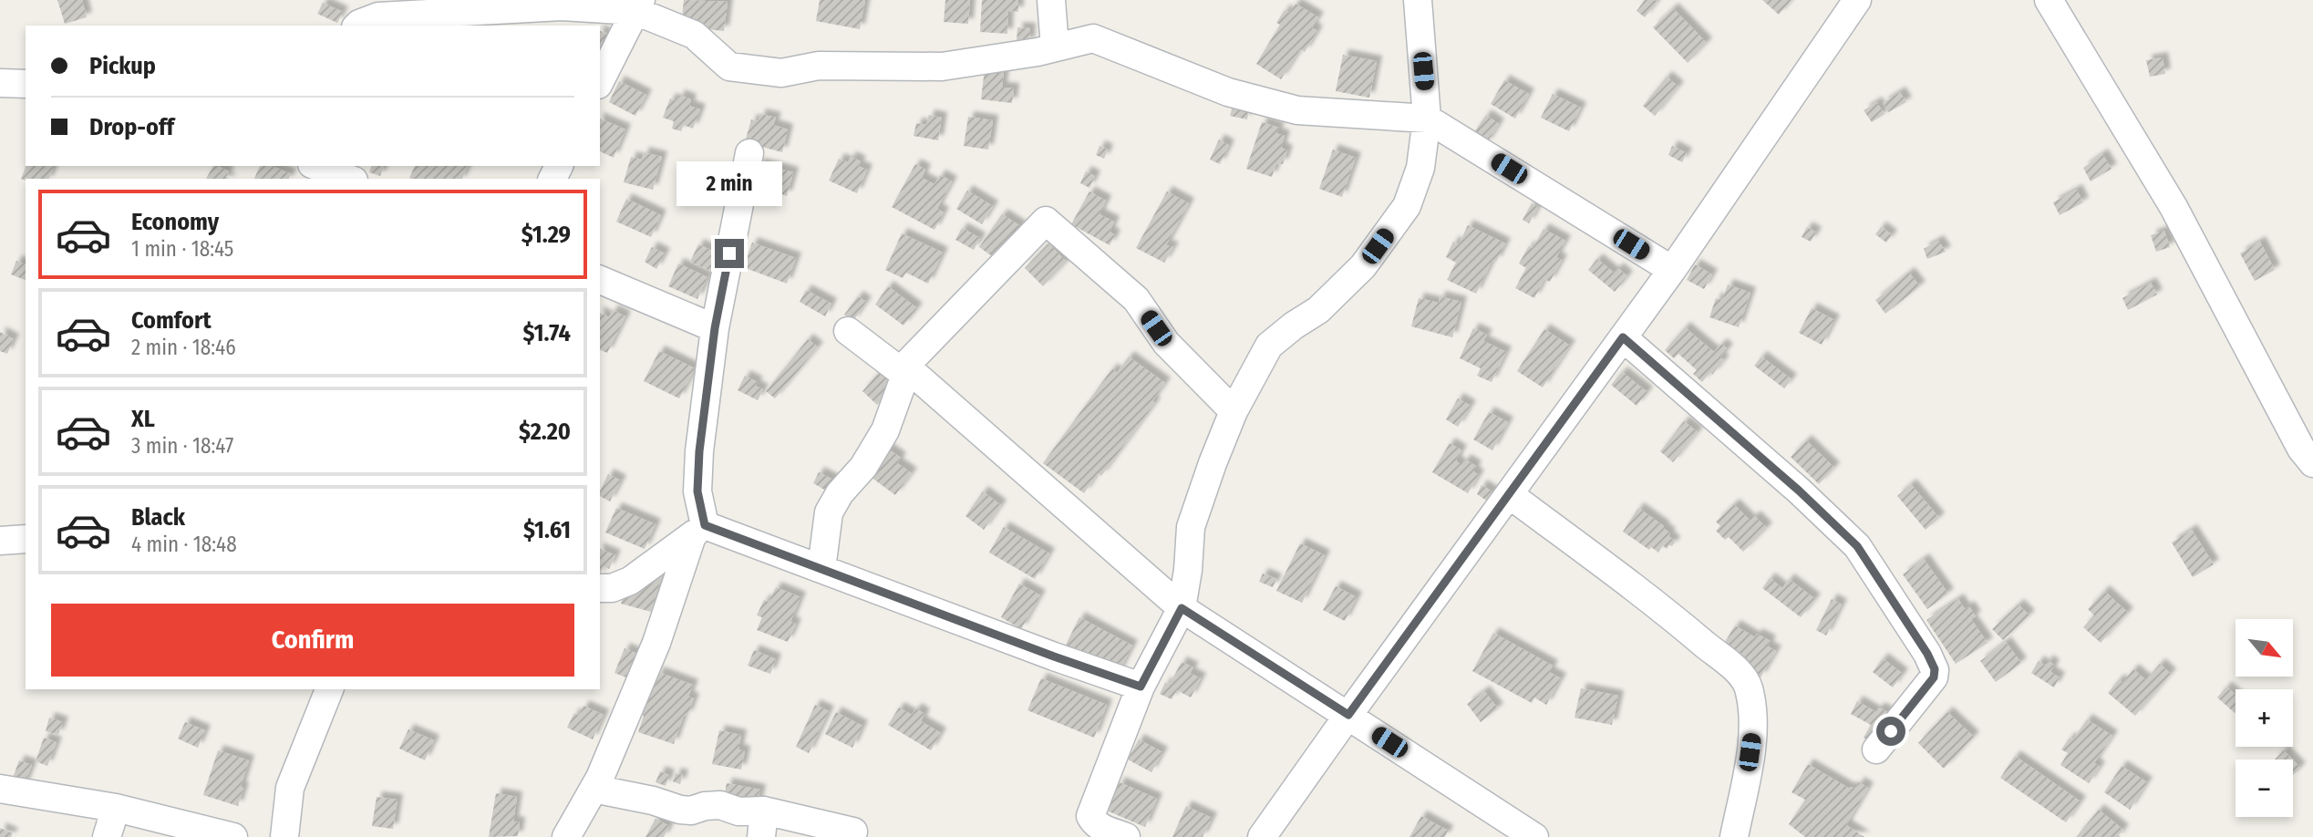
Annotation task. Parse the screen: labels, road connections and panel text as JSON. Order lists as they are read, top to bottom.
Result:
{
  "north": "bottom right",
  "page": {
    "banner": ["Pickup", "Drop-off"],
    "bubble": "2 min",
    "list": [
      {
        "name": "Economy",
        "note": "1 min · 18:45",
        "value": "$1.29"
      },
      {
        "name": "Comfort",
        "note": "2 min · 18:46",
        "value": "$1.74"
      },
      {
        "name": "XL",
        "note": "3 min · 18:47",
        "value": "$2.20"
      },
      {
        "name": "Black",
        "note": "4 min · 18:48",
        "value": "$1.61"
      }
    ],
    "buttons": "Confirm",
    "map_buttons": ["+", "−"]
  }
}
